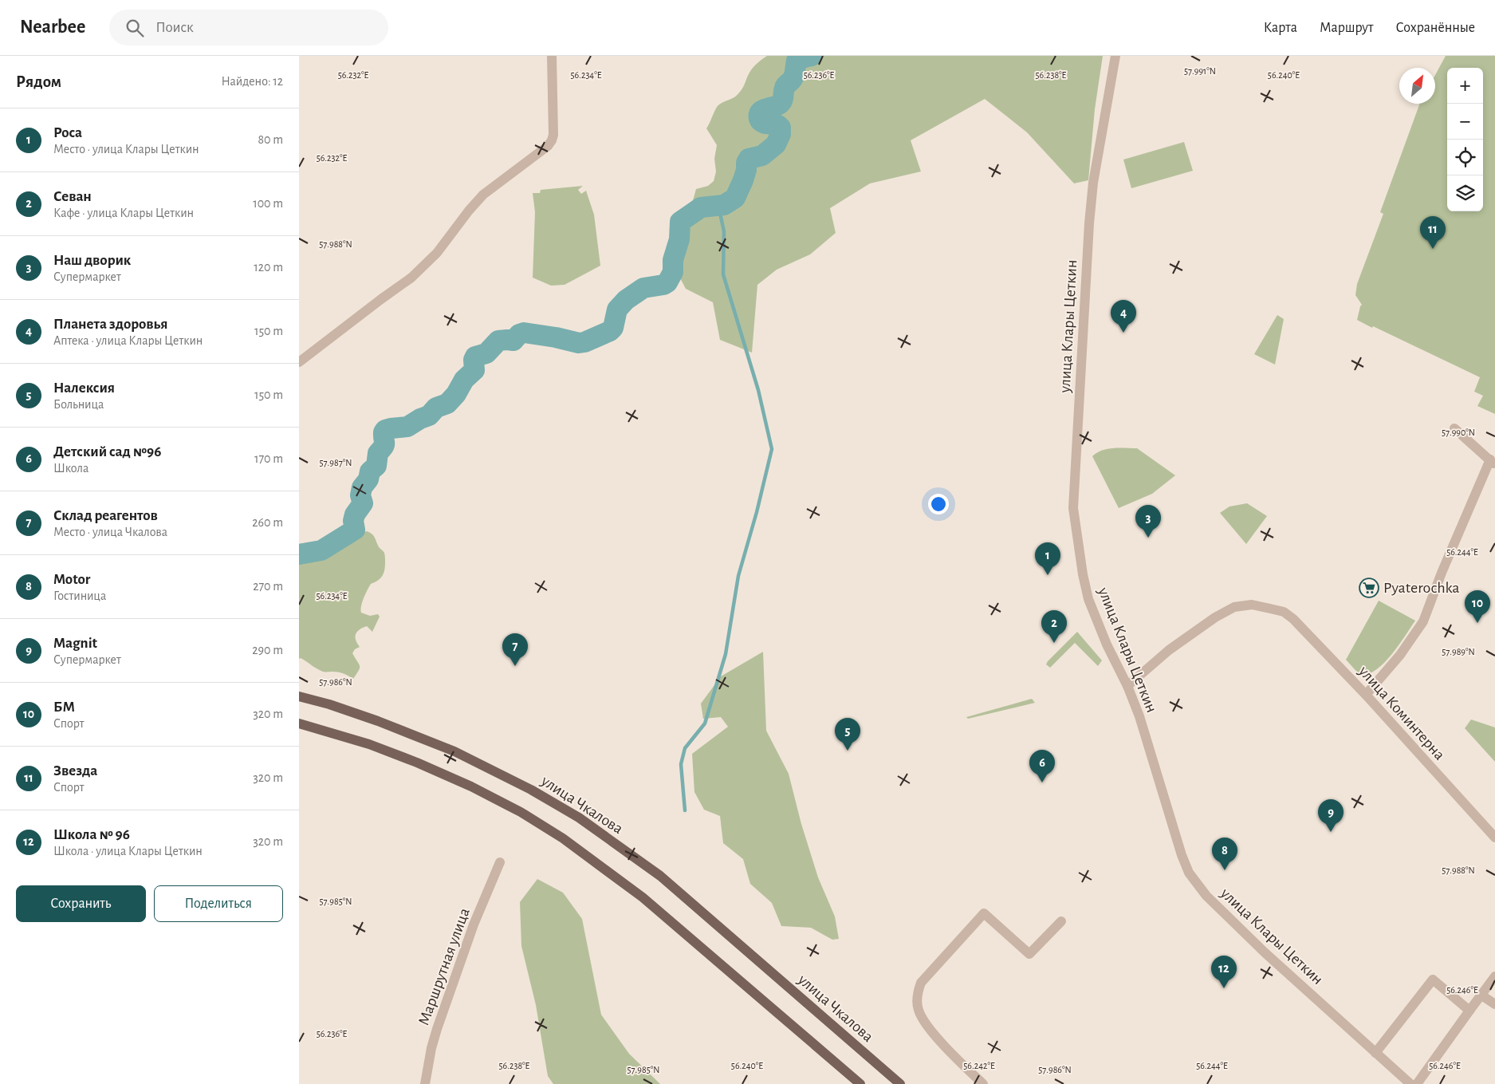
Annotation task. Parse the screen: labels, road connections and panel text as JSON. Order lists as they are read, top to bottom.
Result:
{
  "streets": {
    "main road": ["улица Чкалова"],
    "street": ["улица Клары Цеткин", "улица Коминтерна", "Маршрутная улица"]
  },
  "crossings": [
    ["улица Клары Цеткин", "улица Коминтерна"]
  ],
  "places": {
    "supermarket": ["Pyaterochka"]
  },
  "north": "top right",
  "page": {
    "header": "Nearbee",
    "search": "Поиск",
    "nav": ["Карта", "Маршрут", "Сохранённые"],
    "heading": ["Рядом", "Найдено: 12"],
    "map_buttons": ["+", "−"],
    "list": [
      {
        "mark": "1",
        "name": "Роса",
        "note": "Место · улица Клары Цеткин",
        "value": "80 m"
      },
      {
        "mark": "2",
        "name": "Севан",
        "note": "Кафе · улица Клары Цеткин",
        "value": "100 m"
      },
      {
        "mark": "3",
        "name": "Наш дворик",
        "note": "Супермаркет",
        "value": "120 m"
      },
      {
        "mark": "4",
        "name": "Планета здоровья",
        "note": "Аптека · улица Клары Цеткин",
        "value": "150 m"
      },
      {
        "mark": "5",
        "name": "Налексия",
        "note": "Больница",
        "value": "150 m"
      },
      {
        "mark": "6",
        "name": "Детский сад №96",
        "note": "Школа",
        "value": "170 m"
      },
      {
        "mark": "7",
        "name": "Склад реагентов",
        "note": "Место · улица Чкалова",
        "value": "260 m"
      },
      {
        "mark": "8",
        "name": "Motor",
        "note": "Гостиница",
        "value": "270 m"
      },
      {
        "mark": "9",
        "name": "Magnit",
        "note": "Супермаркет",
        "value": "290 m"
      },
      {
        "mark": "10",
        "name": "БМ",
        "note": "Спорт",
        "value": "320 m"
      },
      {
        "mark": "11",
        "name": "Звезда",
        "note": "Спорт",
        "value": "320 m"
      },
      {
        "mark": "12",
        "name": "Школа № 96",
        "note": "Школа · улица Клары Цеткин",
        "value": "320 m"
      }
    ],
    "pins": [
      "11",
      "4",
      "3",
      "1",
      "10",
      "2",
      "7",
      "5",
      "6",
      "9",
      "8",
      "12"
    ],
    "buttons": ["Сохранить", "Поделиться"]
  },
  "coordinates": [
    "57.991°N",
    "56.232°E",
    "56.234°E",
    "56.236°E",
    "56.238°E",
    "56.240°E",
    "57.988°N",
    "57.990°N",
    "57.987°N",
    "56.244°E",
    "57.989°N",
    "57.986°N",
    "57.985°N",
    "56.246°E",
    "56.242°E"
  ]
}
